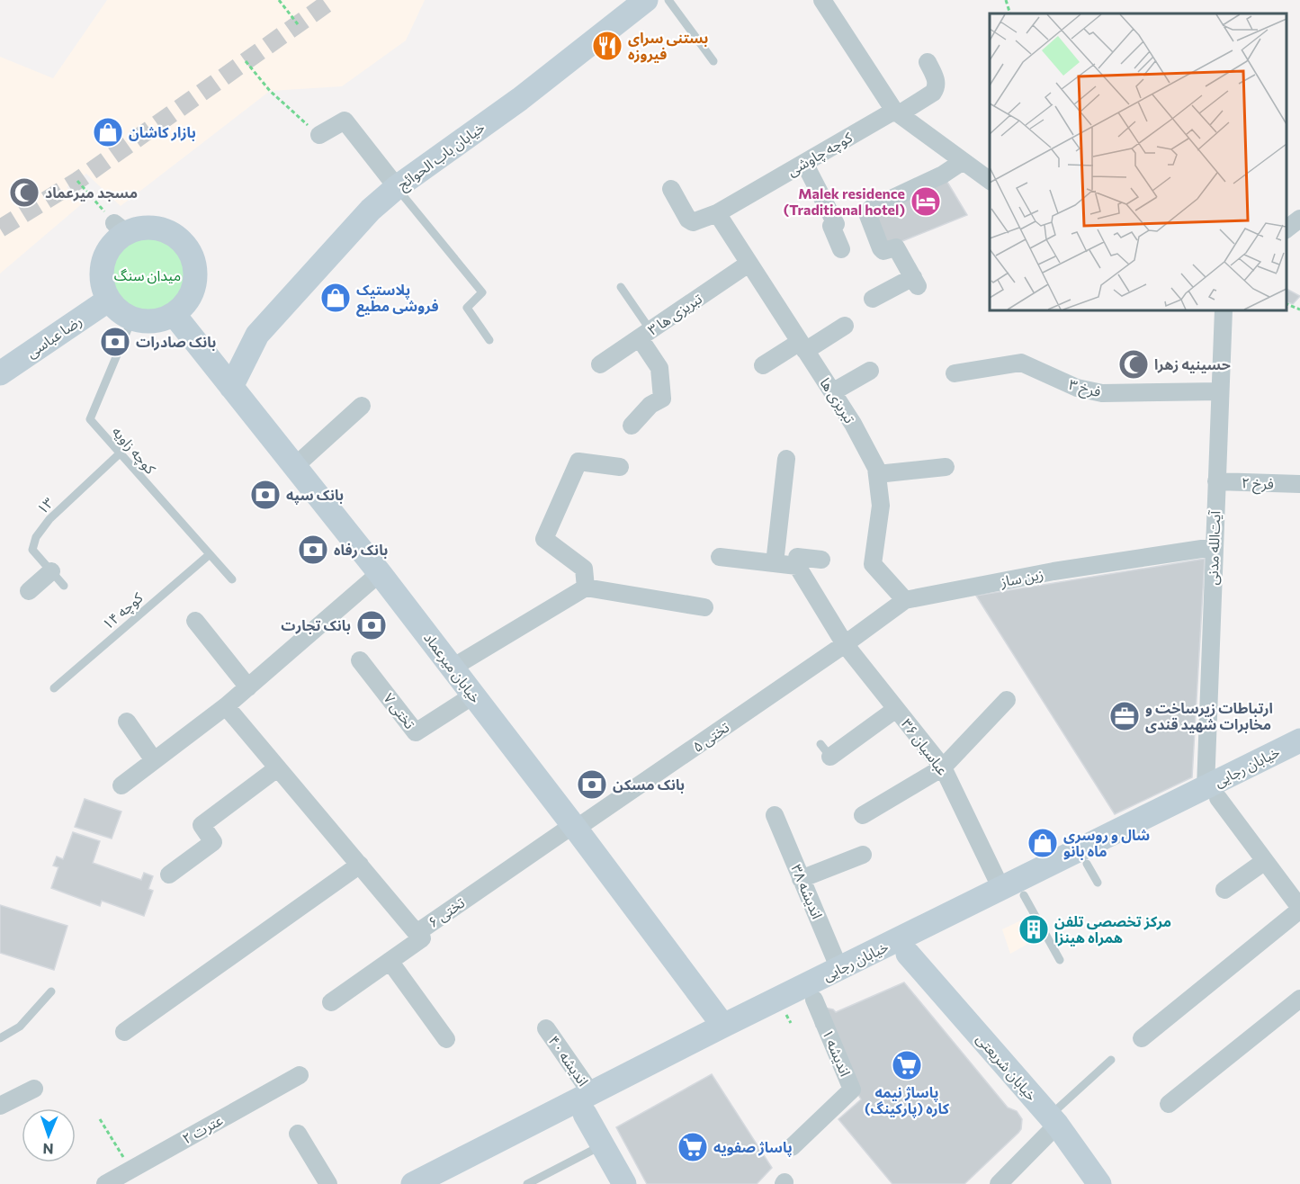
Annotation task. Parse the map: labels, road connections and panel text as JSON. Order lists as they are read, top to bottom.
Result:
{
  "streets": {
    "street": [
      "کوچه چاوشی",
      "خیابان باب الحوائج",
      "تبریزی ها ۳",
      "رضا عباسی",
      "فرخ ۳",
      "تبریزی ها",
      "فرخ ۲",
      "آیت‌الله مدنی",
      "زین ساز",
      "خیابان میرعماد",
      "تختی ۷",
      "تختی ۵",
      "عباسیان ۳۶",
      "خیابان رجایی",
      "اندیشه ۳۸",
      "تختی ۶",
      "اندیشه ۱",
      "اندیشه ۴۰",
      "خیابان شریعتی",
      "عترت ۲"
    ],
    "lane": ["کوچه زاویه", "۱۳", "کوچه ۱۴"]
  },
  "crossings": [
    ["کوچه چاوشی", "تبریزی ها"],
    ["تبریزی ها ۳", "تبریزی ها"],
    ["رضا عباسی", "کوچه زاویه"],
    ["رضا عباسی", "خیابان میرعماد"],
    ["فرخ ۳", "آیت‌الله مدنی"],
    ["تبریزی ها", "زین ساز"],
    ["کوچه زاویه", "۱۳"],
    ["کوچه زاویه", "کوچه ۱۴"],
    ["کوچه زاویه", "خیابان میرعماد"],
    ["فرخ ۲", "آیت‌الله مدنی"],
    ["آیت‌الله مدنی", "زین ساز"],
    ["آیت‌الله مدنی", "خیابان رجایی"],
    ["زین ساز", "تختی ۵"],
    ["زین ساز", "عباسیان ۳۶"],
    ["خیابان میرعماد", "تختی ۷"],
    ["خیابان میرعماد", "تختی ۵"],
    ["خیابان میرعماد", "خیابان رجایی"],
    ["خیابان میرعماد", "تختی ۶"],
    ["تختی ۵", "عباسیان ۳۶"],
    ["تختی ۵", "تختی ۶"],
    ["عباسیان ۳۶", "خیابان رجایی"],
    ["خیابان رجایی", "اندیشه ۳۸"],
    ["خیابان رجایی", "اندیشه ۱"],
    ["خیابان رجایی", "اندیشه ۴۰"],
    ["خیابان رجایی", "خیابان شریعتی"]
  ],
  "parks": ["میدان سنگ"],
  "places": {
    "restaurant": ["بستنی سرای فیروزه"],
    "shop": ["بازار کاشان", "پلاستیک فروشی مطیع", "شال و روسری ماه بانو"],
    "mosque": ["مسجد میرعماد", "حسینیه زهرا"],
    "hotel": ["Malek residence (Traditional hotel)"],
    "bank": [
      "بانک صادرات",
      "بانک سپه",
      "بانک رفاه",
      "بانک تجارت",
      "بانک مسکن"
    ],
    "office": ["ارتباطات زیرساخت و مخابرات شهید قندی"],
    "building": ["مرکز تخصصی تلفن همراه هینزا"],
    "supermarket": ["پاساژ نیمه کاره (پارکینگ)", "پاساژ صفویه"]
  },
  "north": "bottom"
}
